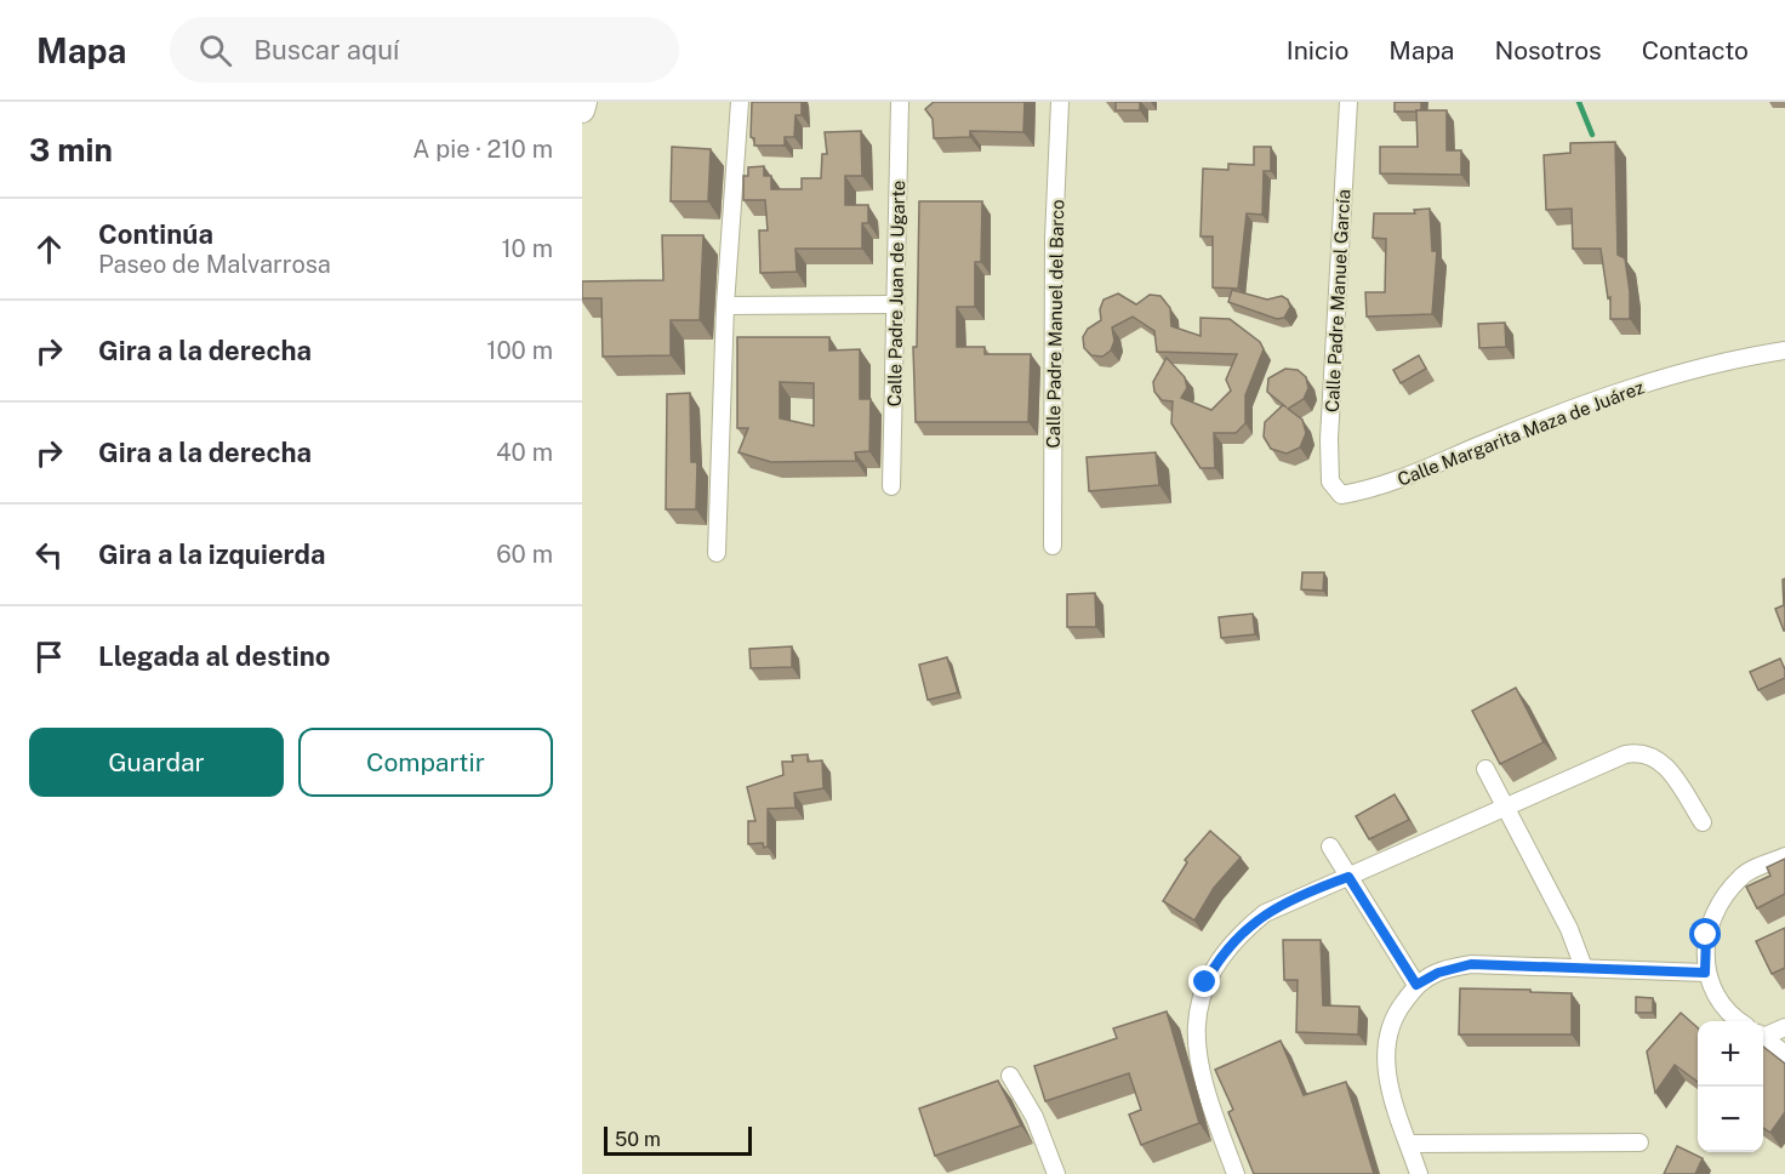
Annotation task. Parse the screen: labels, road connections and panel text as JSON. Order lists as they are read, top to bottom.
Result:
{
  "streets": {
    "street": [
      "Calle Padre Juan de Ugarte",
      "Calle Padre Manuel García",
      "Calle Padre Manuel del Barco",
      "Calle Margarita Maza de Juárez"
    ]
  },
  "crossings": [
    ["Calle Padre Manuel García", "Calle Margarita Maza de Juárez"]
  ],
  "scale_bar": "50 m",
  "page": {
    "header": "Mapa",
    "search": "Buscar aquí",
    "nav": [
      "Inicio",
      "Mapa",
      "Nosotros",
      "Contacto"
    ],
    "heading": ["3 min", "A pie · 210 m"],
    "list": [
      ["Continúa", "Paseo de Malvarrosa", "10 m"],
      ["Gira a la derecha", "100 m"],
      ["Gira a la derecha", "40 m"],
      ["Gira a la izquierda", "60 m"],
      "Llegada al destino"
    ],
    "buttons": ["Guardar", "Compartir"],
    "map_buttons": ["+", "−"],
    "scale": "50 m"
  }
}
